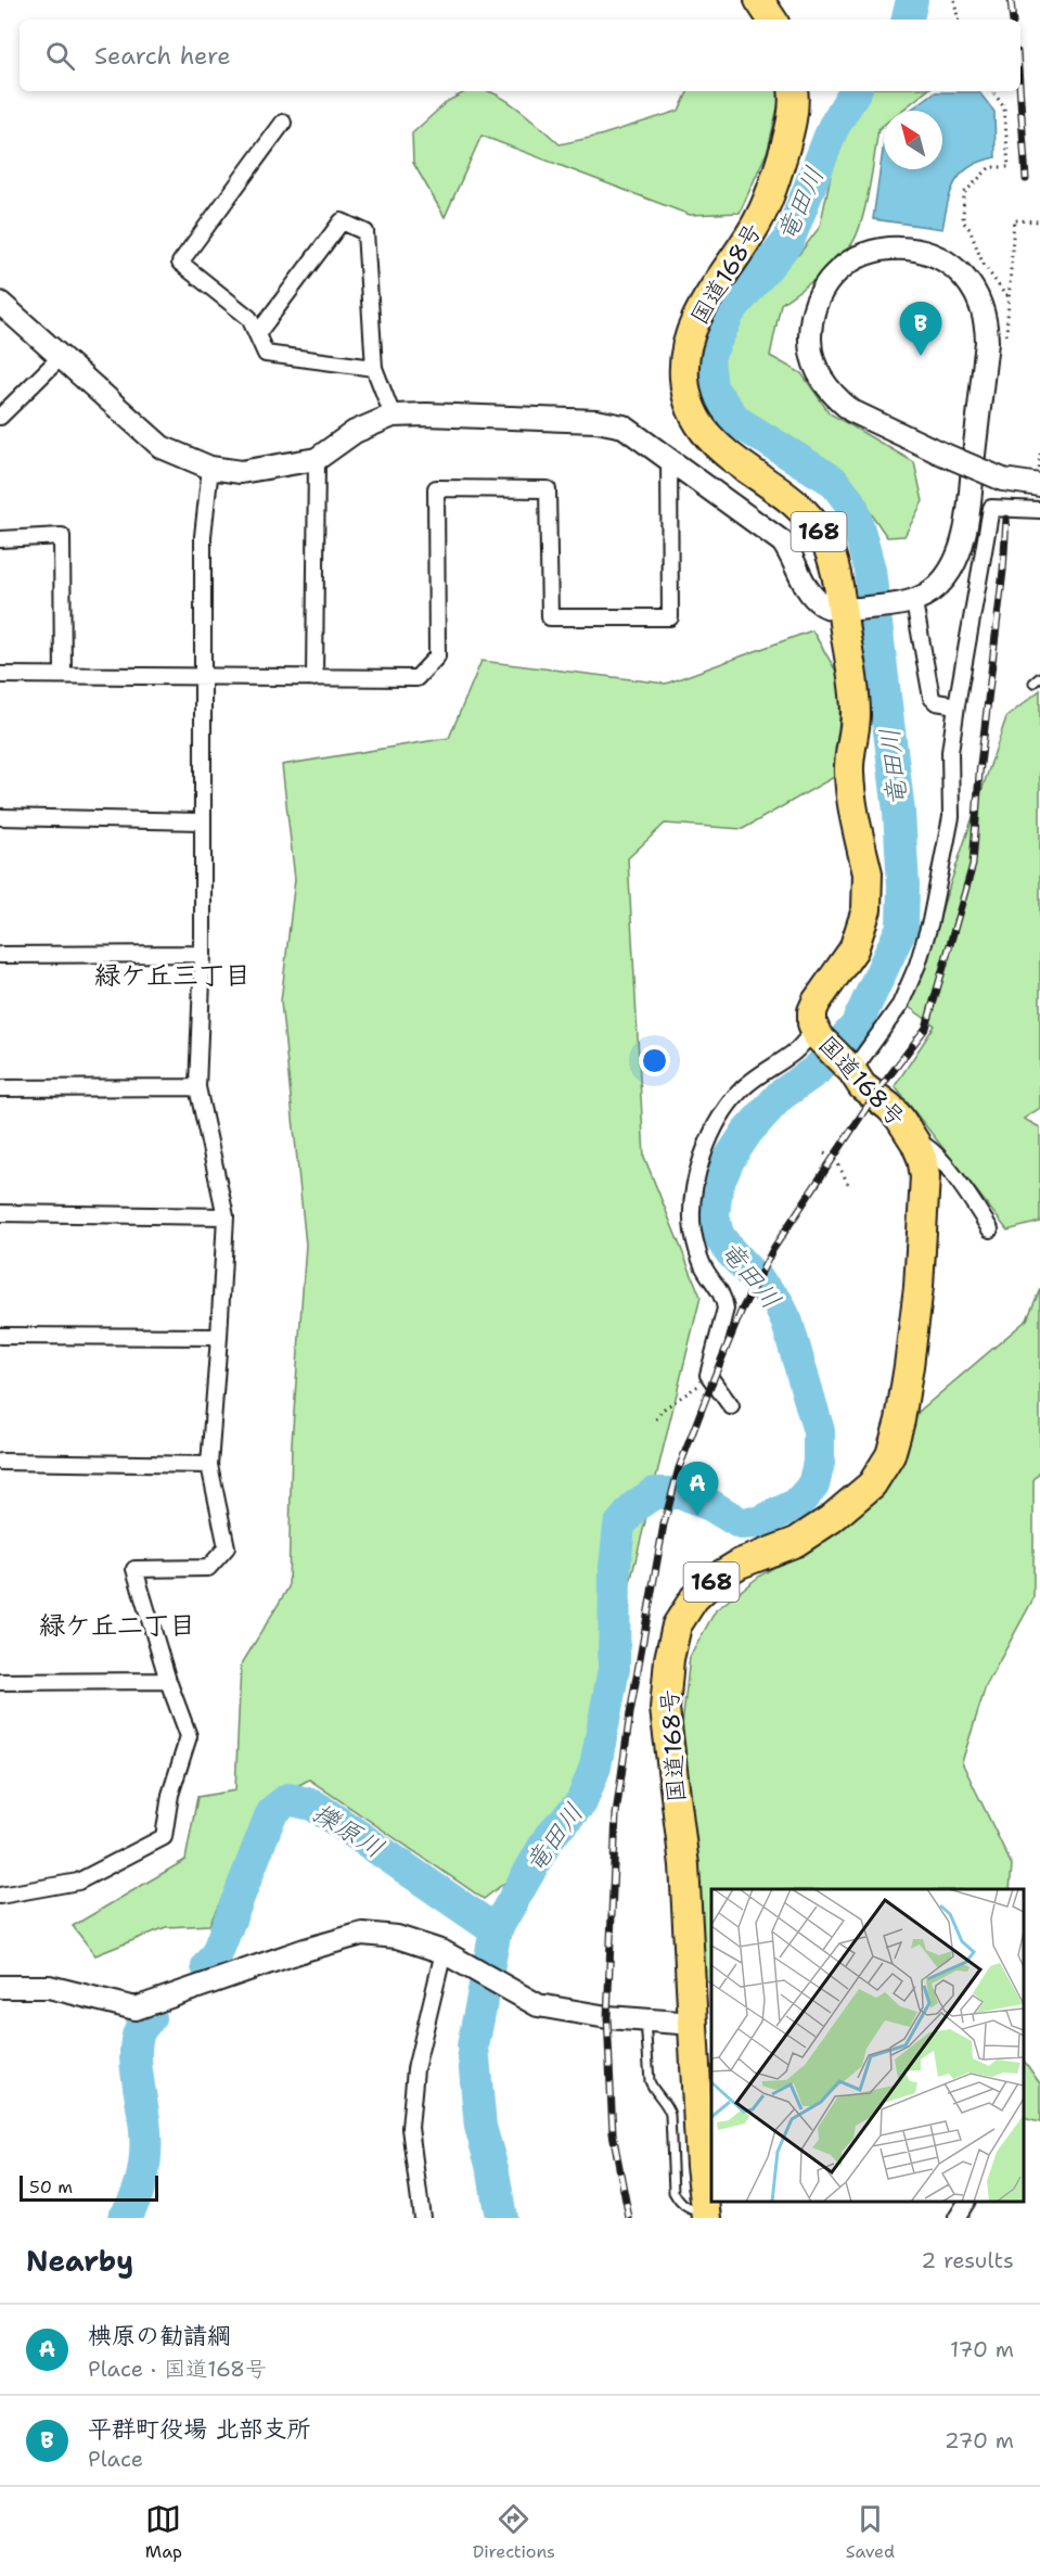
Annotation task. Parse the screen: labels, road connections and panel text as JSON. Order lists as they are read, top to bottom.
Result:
{
  "streets": {
    "highway": ["国道168号", "168"]
  },
  "districts": ["緑ケ丘三丁目", "緑ケ丘二丁目"],
  "water": ["竜田川", "擽原川"],
  "scale_bar": "50 m",
  "north": "top left",
  "page": {
    "search": "Search here",
    "pins": ["B", "A"],
    "scale": "50 m",
    "heading": ["Nearby", "2 results"],
    "list": [
      {
        "mark": "A",
        "name": "椣原の勧請綱",
        "note": "Place · 国道168号",
        "value": "170 m"
      },
      {
        "mark": "B",
        "name": "平群町役場 北部支所",
        "note": "Place",
        "value": "270 m"
      }
    ],
    "nav": ["Map", "Directions", "Saved"]
  }
}
